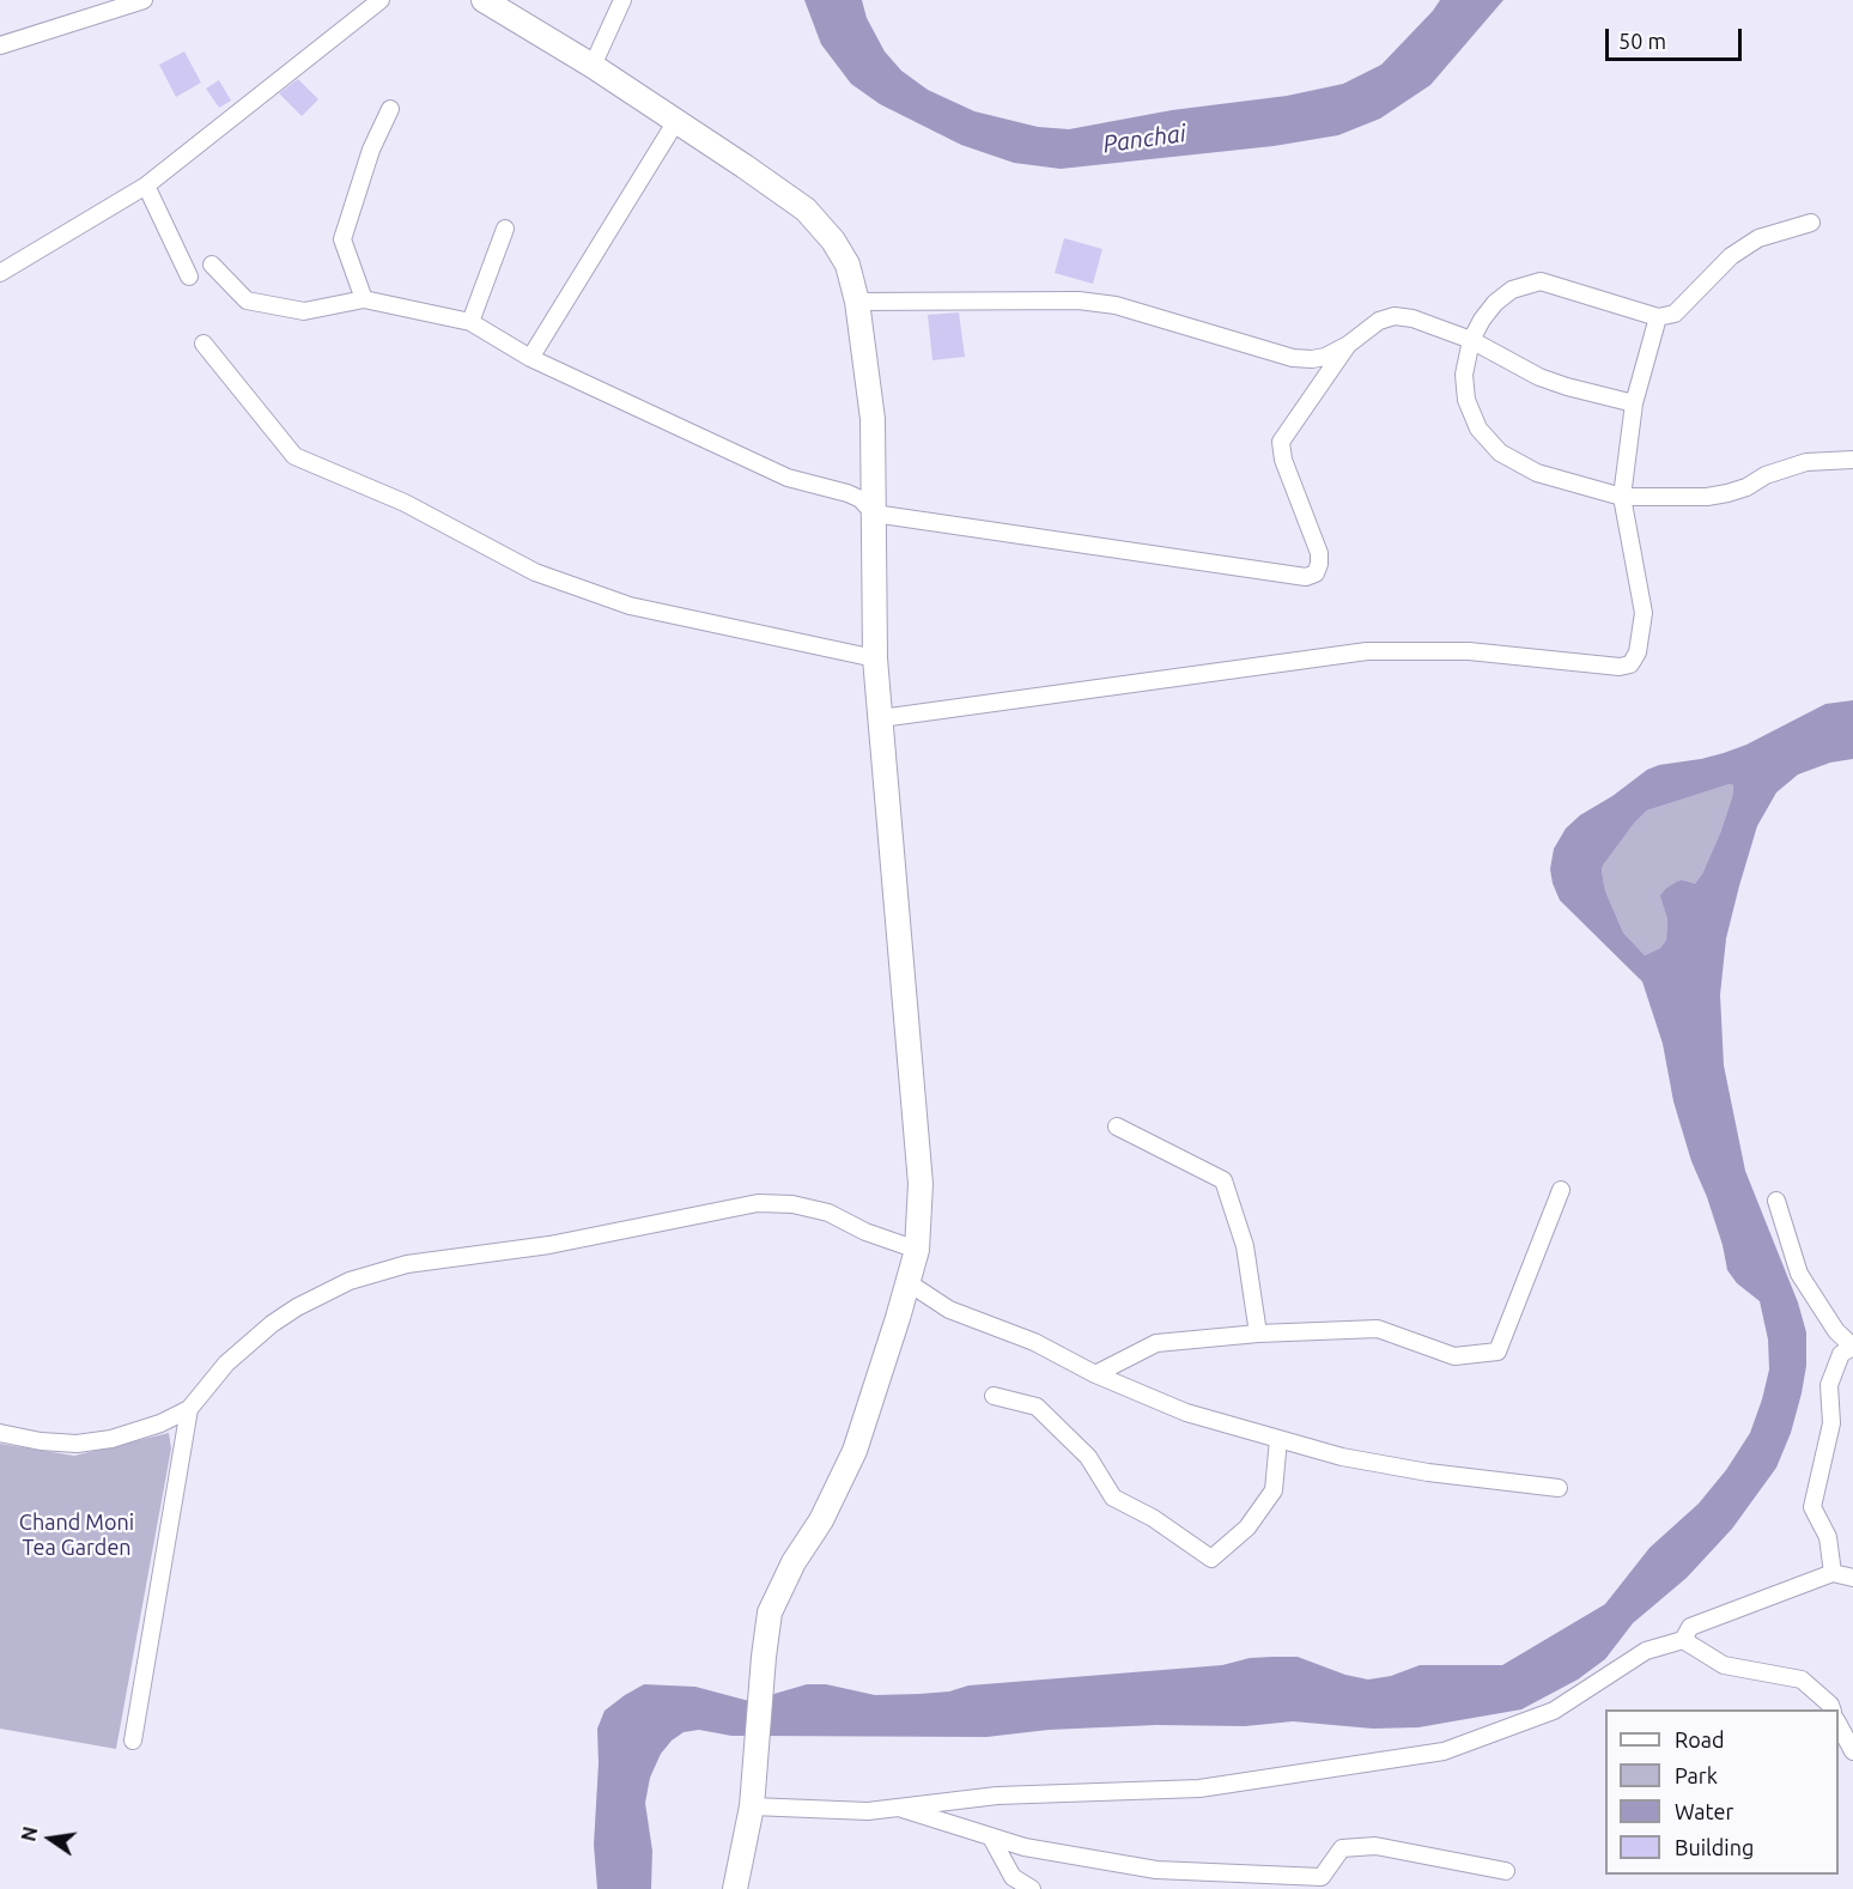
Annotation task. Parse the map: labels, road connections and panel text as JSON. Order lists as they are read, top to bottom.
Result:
{
  "water": ["Panchai"],
  "parks": ["Chand Moni Tea Garden"],
  "legend": [
    "Road",
    "Park",
    "Water",
    "Building"
  ],
  "scale_bar": "50 m",
  "north": "left"
}
